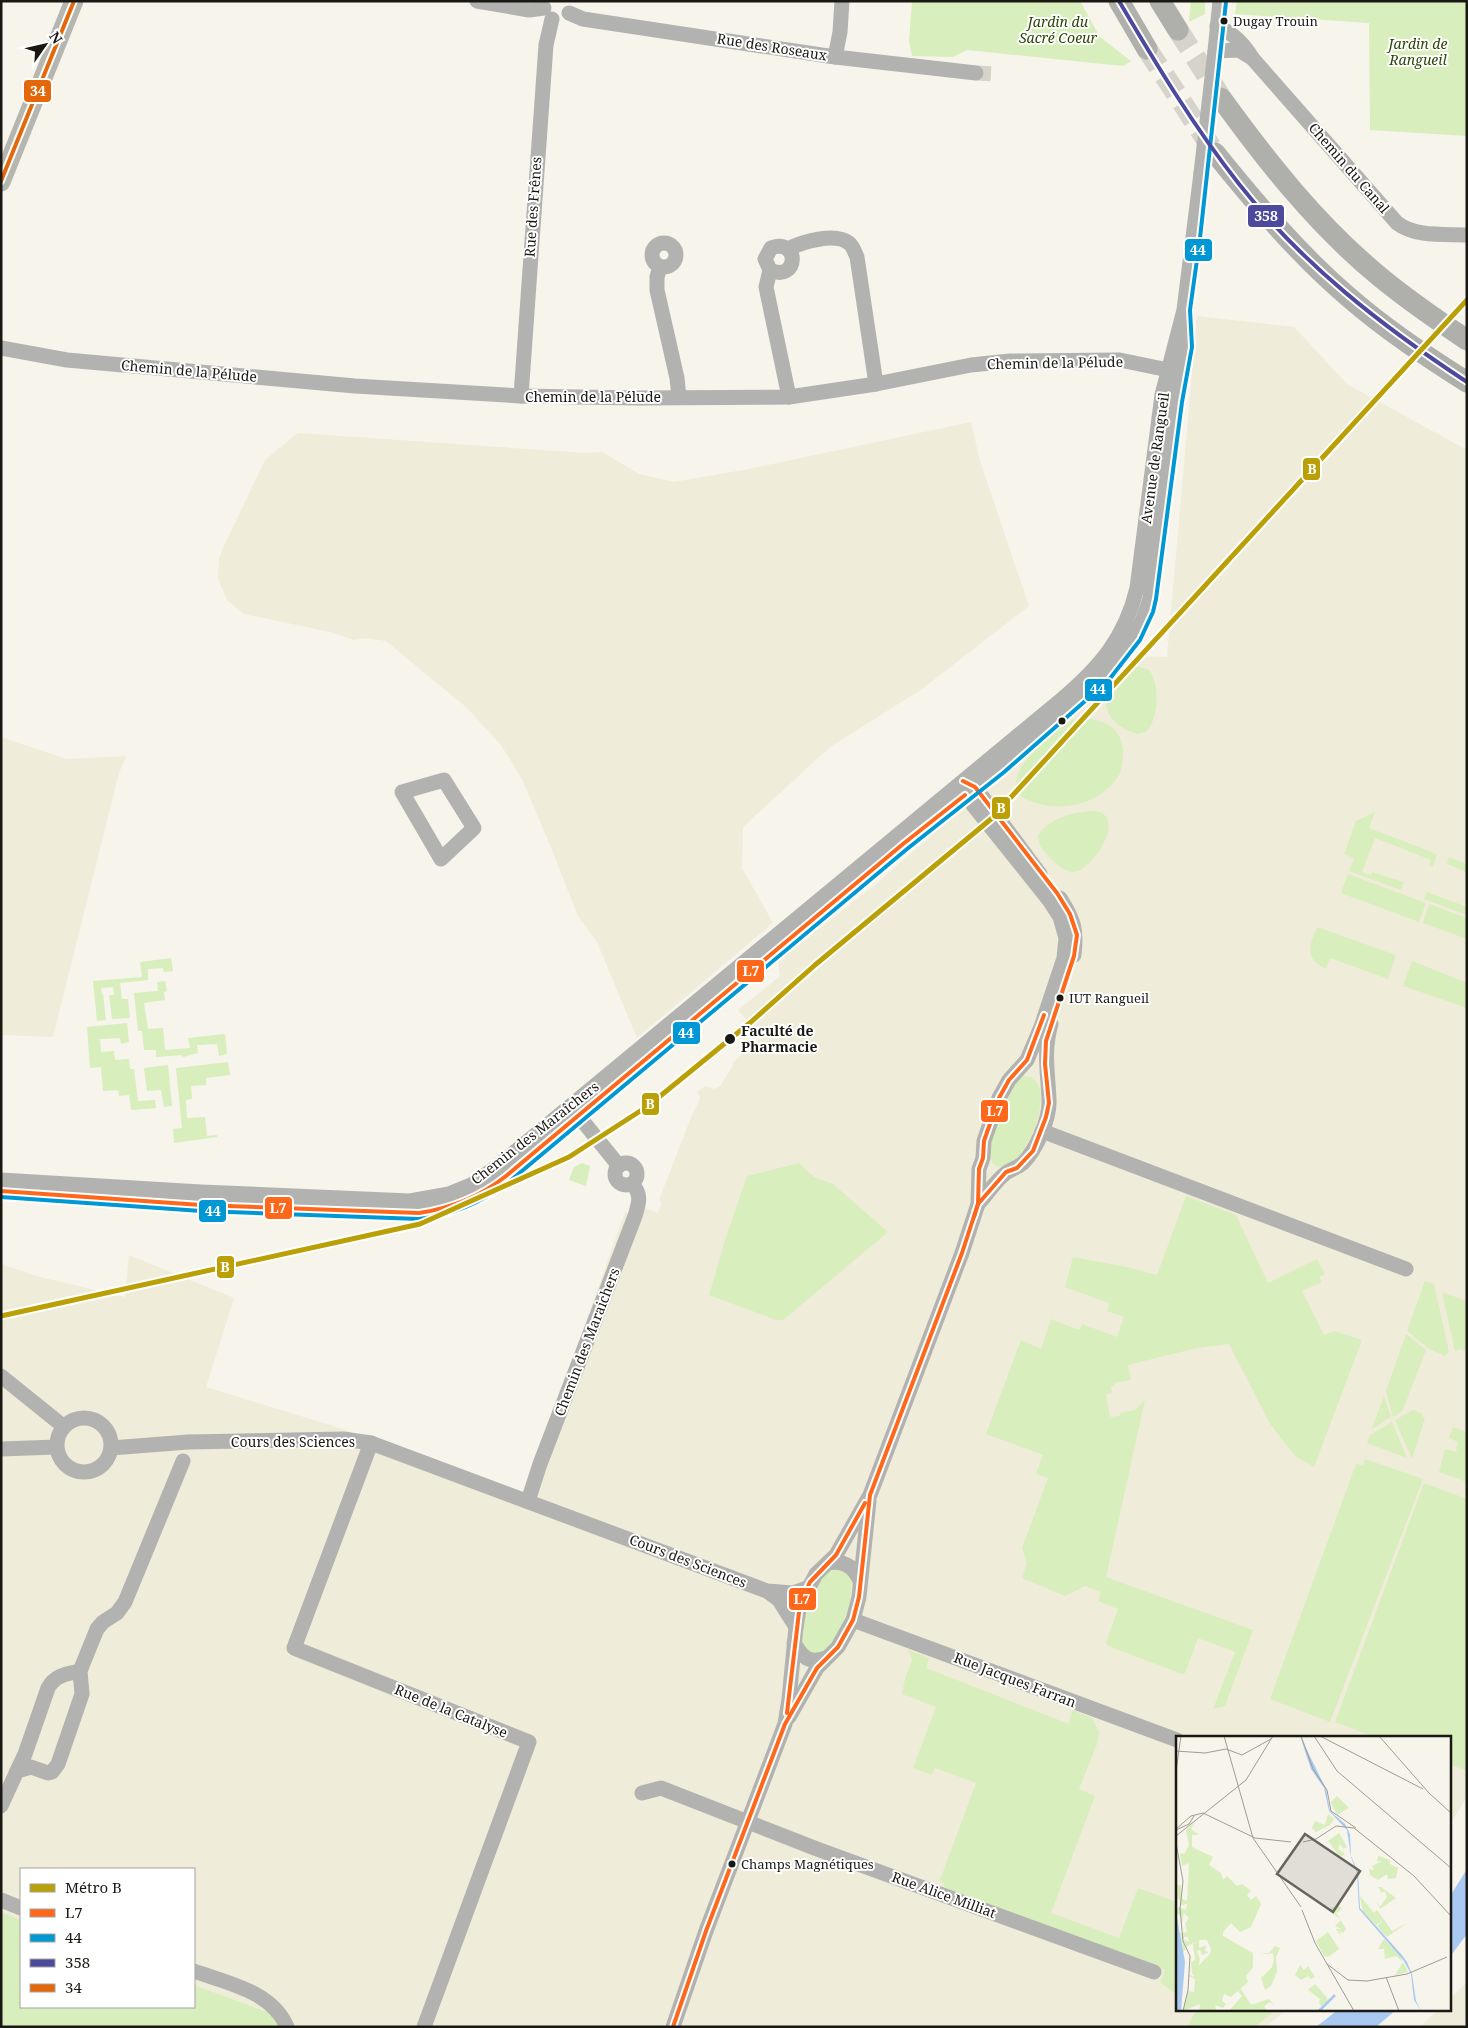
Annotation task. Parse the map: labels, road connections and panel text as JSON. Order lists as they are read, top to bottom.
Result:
{
  "streets": {
    "street": [
      "Rue des Roseaux",
      "Chemin du Canal",
      "Rue des Frênes",
      "Chemin de la Pélude",
      "Avenue de Rangueil",
      "Chemin des Maraîchers",
      "Chemin des Maraichers",
      "Cours des Sciences",
      "Rue Jacques Farran",
      "Rue de la Catalyse",
      "Rue Alice Milliat"
    ]
  },
  "crossings": [
    ["Chemin du Canal", "Avenue de Rangueil"],
    ["Rue des Frênes", "Chemin de la Pélude"],
    ["Chemin de la Pélude", "Avenue de Rangueil"],
    ["Avenue de Rangueil", "Chemin des Maraîchers"],
    ["Chemin des Maraîchers", "Chemin des Maraichers"],
    ["Chemin des Maraichers", "Cours des Sciences"],
    ["Cours des Sciences", "Rue de la Catalyse"]
  ],
  "parks": ["Jardin du Sacré Coeur", "Jardin de Rangueil"],
  "places": [
    "Dugay Trouin",
    "IUT Rangueil",
    "Faculté de Pharmacie",
    "Champs Magnétiques"
  ],
  "lines": [
    "transit line 358",
    "transit line 34",
    "transit line 44",
    "metro line B",
    "transit line L7"
  ],
  "legend": [
    "Métro B",
    "L7",
    "44",
    "358",
    "34"
  ],
  "north": "top right"
}
